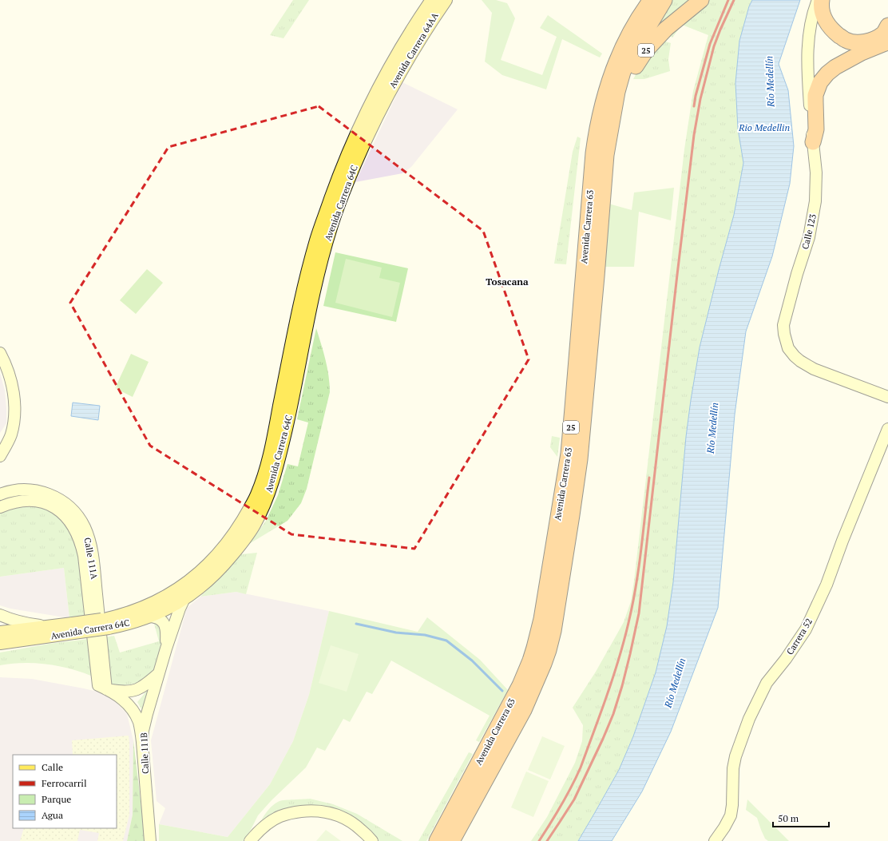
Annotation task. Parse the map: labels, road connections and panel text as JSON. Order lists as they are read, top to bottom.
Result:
{
  "streets": {
    "highway": ["25", "Avenida Carrera 63"],
    "main road": [
      "Avenida Carrera 64AA",
      "Avenida Carrera 64C",
      "Calle 123",
      "Calle 111A",
      "Carrera 52",
      "Calle 111B"
    ]
  },
  "crossings": [
    ["Avenida Carrera 64AA", "Avenida Carrera 64C"],
    ["Avenida Carrera 64C", "Calle 111B"]
  ],
  "districts": ["Tosacana"],
  "water": ["Río Medellín", "Rio Medellin"],
  "legend": [
    "Calle",
    "Ferrocarril",
    "Parque",
    "Agua"
  ],
  "scale_bar": "50 m"
}
